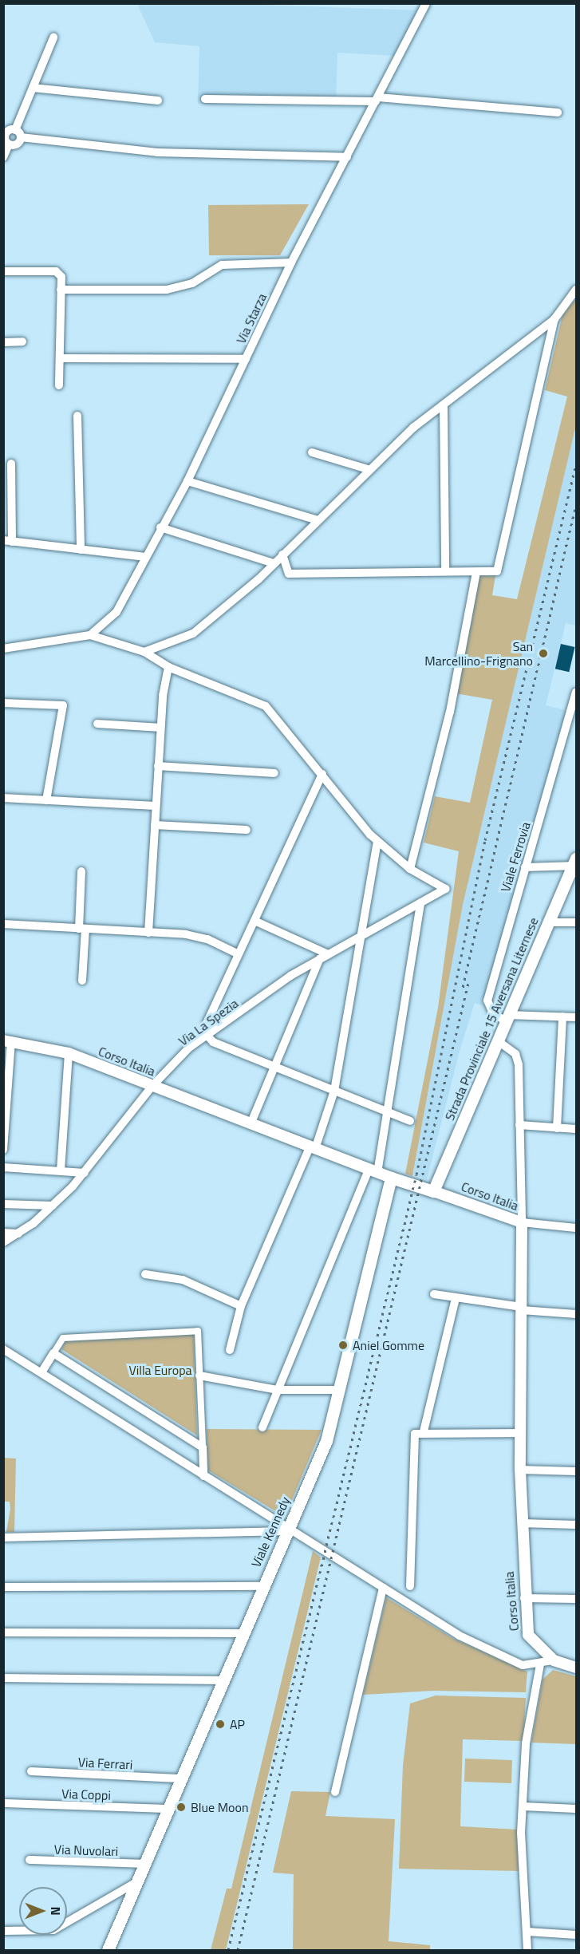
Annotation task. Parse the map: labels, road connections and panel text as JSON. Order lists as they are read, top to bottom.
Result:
{
  "streets": {
    "main road": ["Strada Provinciale 15 Aversana Liternese", "Corso Italia", "Viale Kennedy"],
    "street": [
      "Via Starza",
      "Viale Ferrovia",
      "Via La Spezia",
      "Via Ferrari",
      "Via Coppi",
      "Via Nuvolari"
    ]
  },
  "crossings": [
    ["Viale Ferrovia", "Strada Provinciale 15 Aversana Liternese"],
    ["Strada Provinciale 15 Aversana Liternese", "Corso Italia"],
    ["Via La Spezia", "Corso Italia"],
    ["Corso Italia", "Viale Kennedy"],
    ["Viale Kennedy", "Via Ferrari"],
    ["Viale Kennedy", "Via Coppi"],
    ["Viale Kennedy", "Via Nuvolari"]
  ],
  "parks": ["Villa Europa"],
  "places": [
    "San Marcellino-Frignano",
    "Aniel Gomme",
    "AP",
    "Blue Moon"
  ],
  "north": "right"
}
